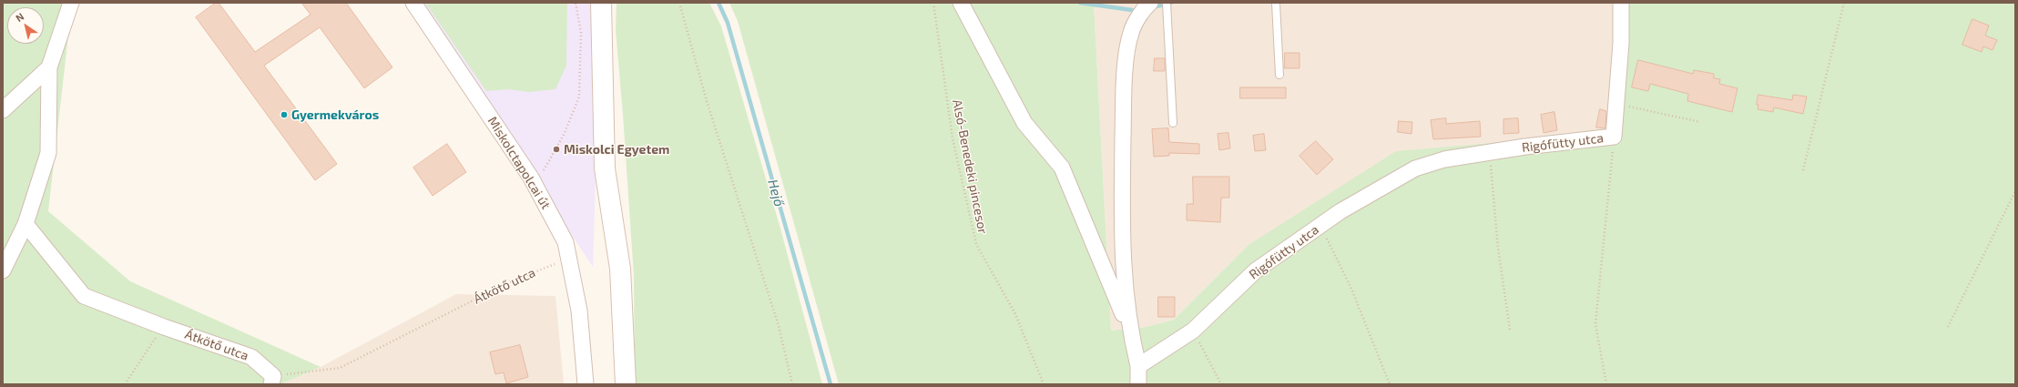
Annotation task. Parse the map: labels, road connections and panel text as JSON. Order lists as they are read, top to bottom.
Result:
{
  "streets": {
    "street": ["Rigófütty utca", "Miskolctapolcai út", "Átkötő utca"],
    "path": ["Alsó-Benedeki pincesor"]
  },
  "crossings": [
    ["Miskolctapolcai út", "Átkötő utca"]
  ],
  "water": ["Hejő"],
  "places": ["Gyermekváros", "Miskolci Egyetem"],
  "north": "top left"
}
